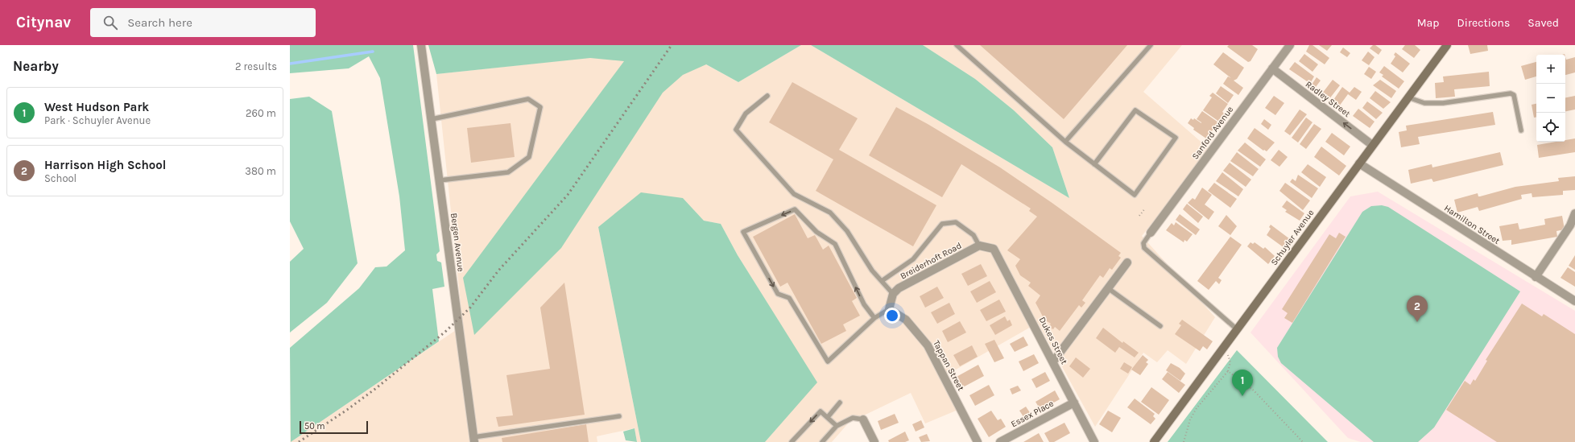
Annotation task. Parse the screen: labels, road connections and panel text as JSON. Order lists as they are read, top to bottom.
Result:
{
  "streets": {
    "main road": ["Schuyler Avenue"],
    "street": [
      "Radley Street",
      "Sanford Avenue",
      "Hamilton Street",
      "Bergen Avenue",
      "Breiderhoft Road",
      "Dukes Street",
      "Tappan Street",
      "Essex Place"
    ]
  },
  "crossings": [
    ["Radley Street", "Sanford Avenue"],
    ["Radley Street", "Schuyler Avenue"],
    ["Hamilton Street", "Schuyler Avenue"],
    ["Breiderhoft Road", "Dukes Street"],
    ["Dukes Street", "Essex Place"]
  ],
  "one_way": ["Radley Street"],
  "scale_bar": "50 m",
  "page": {
    "header": "Citynav",
    "search": "Search here",
    "nav": ["Map", "Directions", "Saved"],
    "heading": ["Nearby", "2 results"],
    "map_buttons": ["+", "−"],
    "list": [
      {
        "mark": "1",
        "name": "West Hudson Park",
        "note": "Park · Schuyler Avenue",
        "value": "260 m"
      },
      {
        "mark": "2",
        "name": "Harrison High School",
        "note": "School",
        "value": "380 m"
      }
    ],
    "pins": ["2", "1"],
    "scale": "50 m"
  }
}
